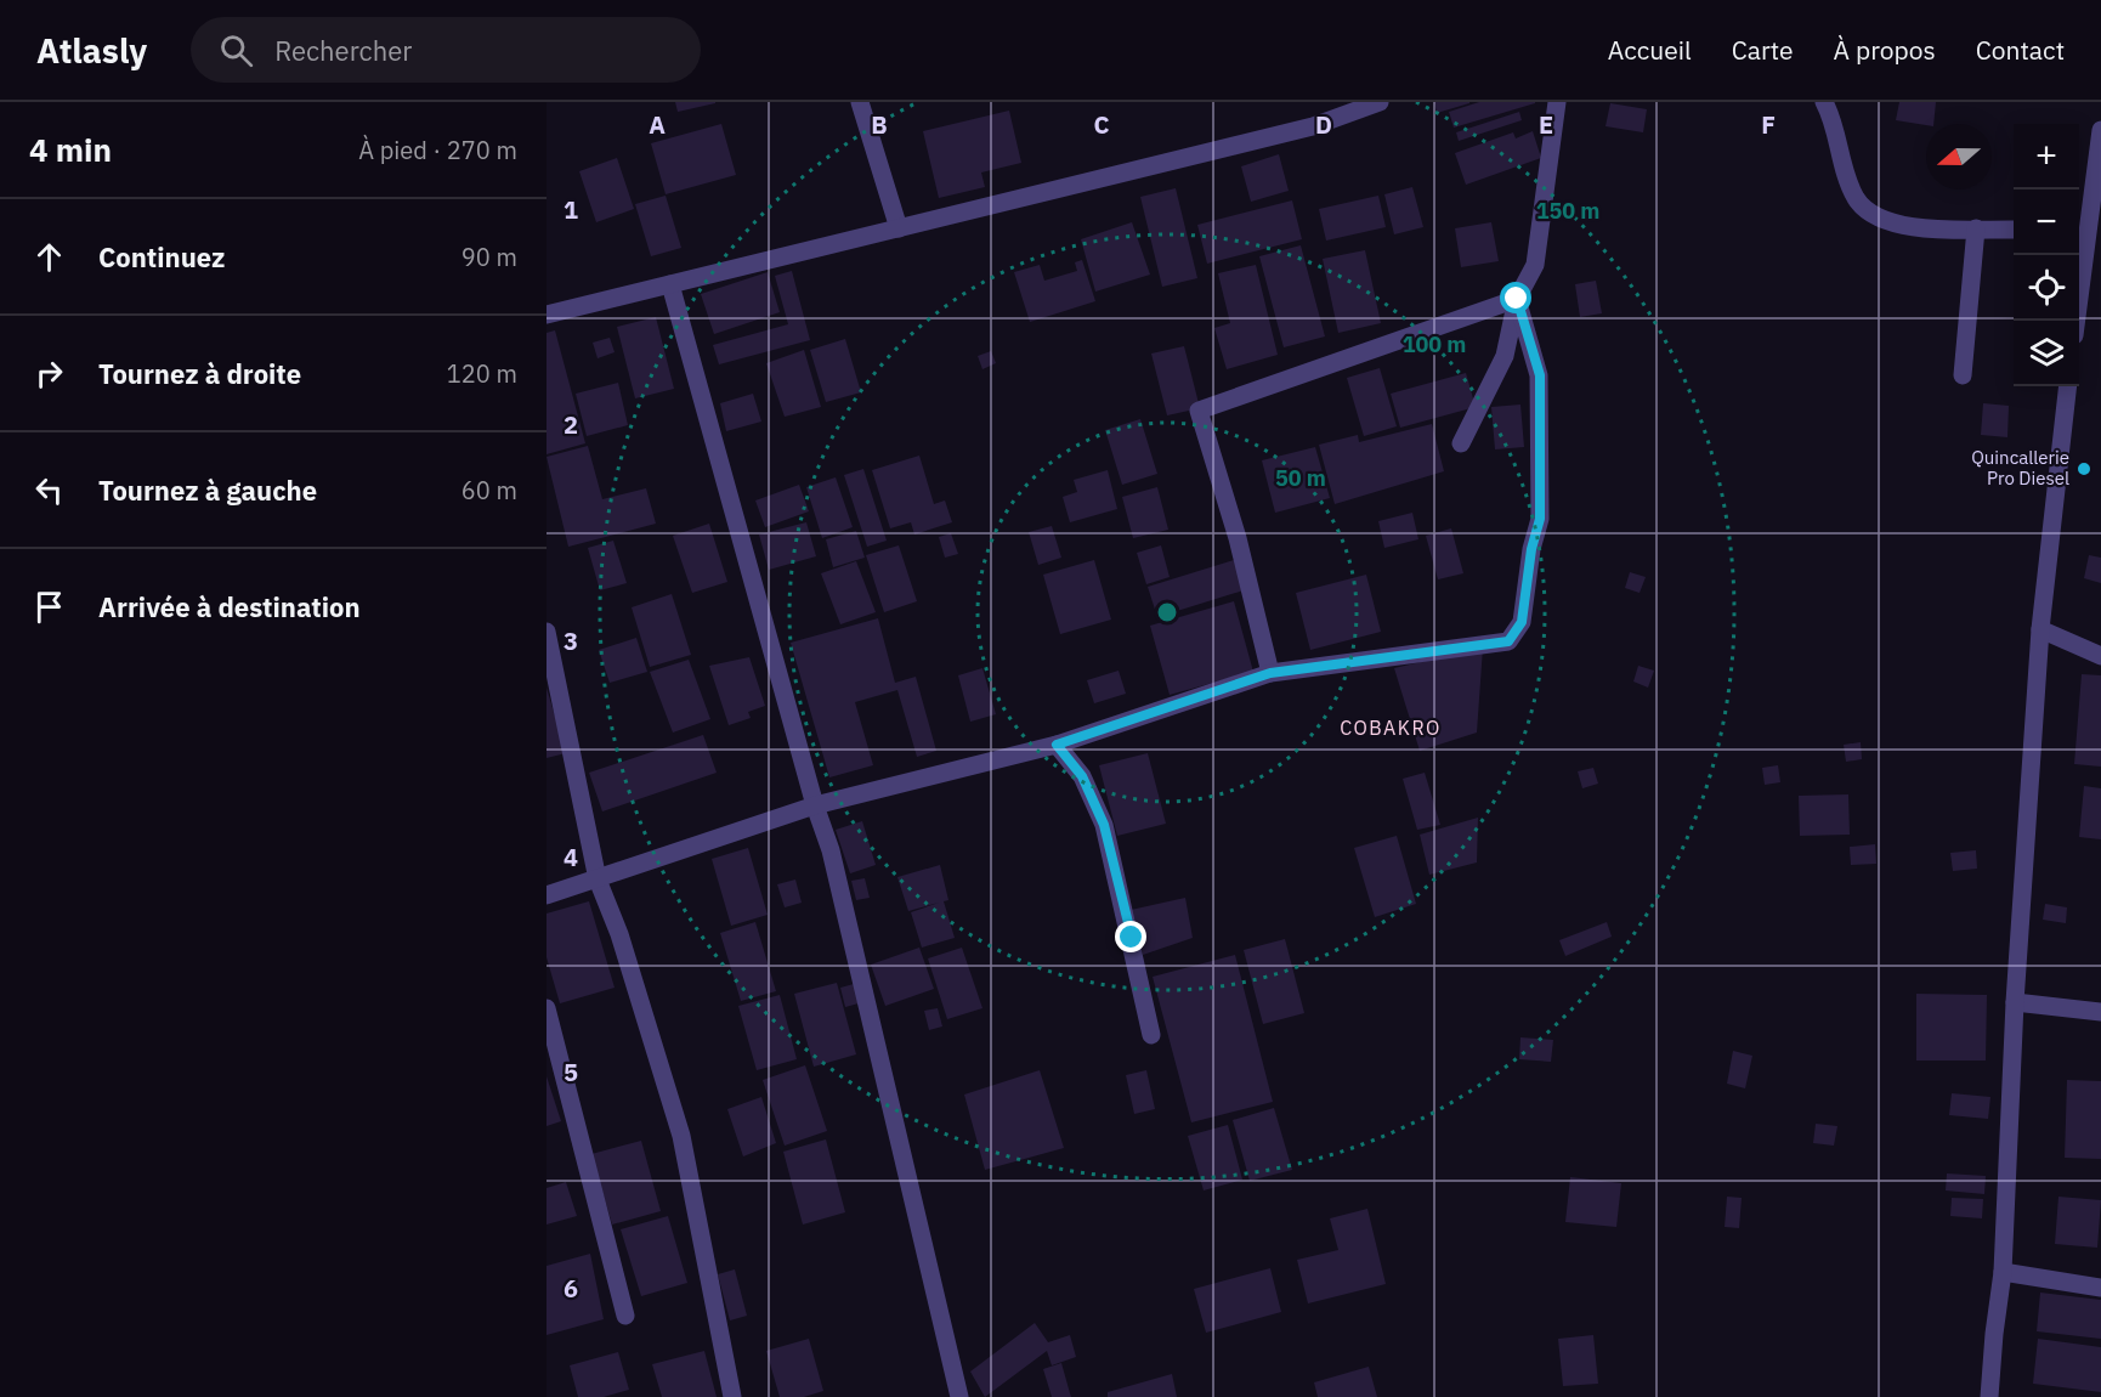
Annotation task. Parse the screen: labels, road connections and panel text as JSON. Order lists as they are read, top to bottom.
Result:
{
  "districts": ["COBAKRO"],
  "places": ["Quincallerie Pro Diesel"],
  "north": "left",
  "page": {
    "header": "Atlasly",
    "search": "Rechercher",
    "nav": [
      "Accueil",
      "Carte",
      "À propos",
      "Contact"
    ],
    "heading": ["4 min", "À pied · 270 m"],
    "map_buttons": ["+", "−"],
    "list": [
      ["Continuez", "90 m"],
      ["Tournez à droite", "120 m"],
      ["Tournez à gauche", "60 m"],
      "Arrivée à destination"
    ]
  },
  "grid": {
    "columns": [
      "A",
      "B",
      "C",
      "D",
      "E",
      "F"
    ],
    "rows": [
      "1",
      "2",
      "3",
      "4",
      "5",
      "6"
    ]
  },
  "rings": ["150 m", "100 m", "50 m"]
}
